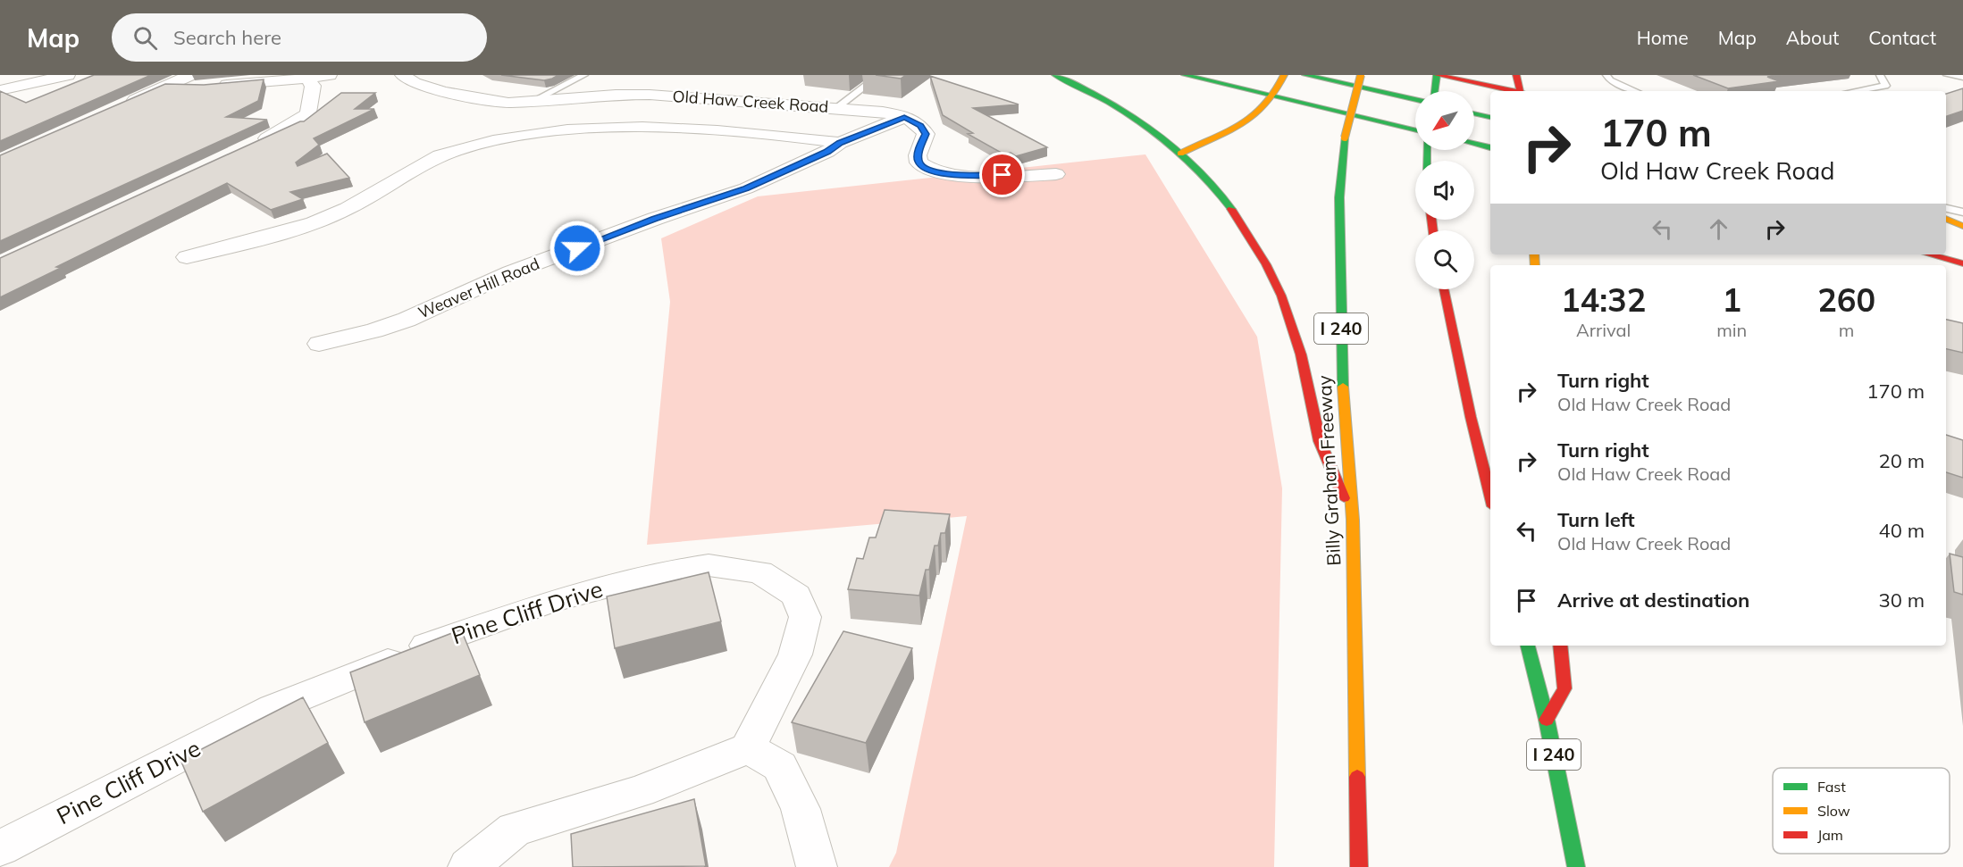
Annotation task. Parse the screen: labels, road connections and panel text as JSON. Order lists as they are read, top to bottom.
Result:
{
  "streets": {
    "main road": ["I 240", "Billy Graham Freeway"],
    "street": ["Old Haw Creek Road", "Weaver Hill Road", "Pine Cliff Drive"]
  },
  "crossings": [
    ["Old Haw Creek Road", "Weaver Hill Road"]
  ],
  "legend": ["Fast", "Slow", "Jam"],
  "north": "bottom left",
  "page": {
    "header": "Map",
    "search": "Search here",
    "nav": [
      "Home",
      "Map",
      "About",
      "Contact"
    ],
    "turn": ["170 m", "Old Haw Creek Road"],
    "eta": [
      "14:32",
      "Arrival",
      "1",
      "min",
      "260",
      "m"
    ],
    "list": [
      {
        "name": "Turn right",
        "note": "Old Haw Creek Road",
        "value": "170 m"
      },
      {
        "name": "Turn right",
        "note": "Old Haw Creek Road",
        "value": "20 m"
      },
      {
        "name": "Turn left",
        "note": "Old Haw Creek Road",
        "value": "40 m"
      },
      {
        "name": "Arrive at destination",
        "value": "30 m"
      }
    ]
  }
}
